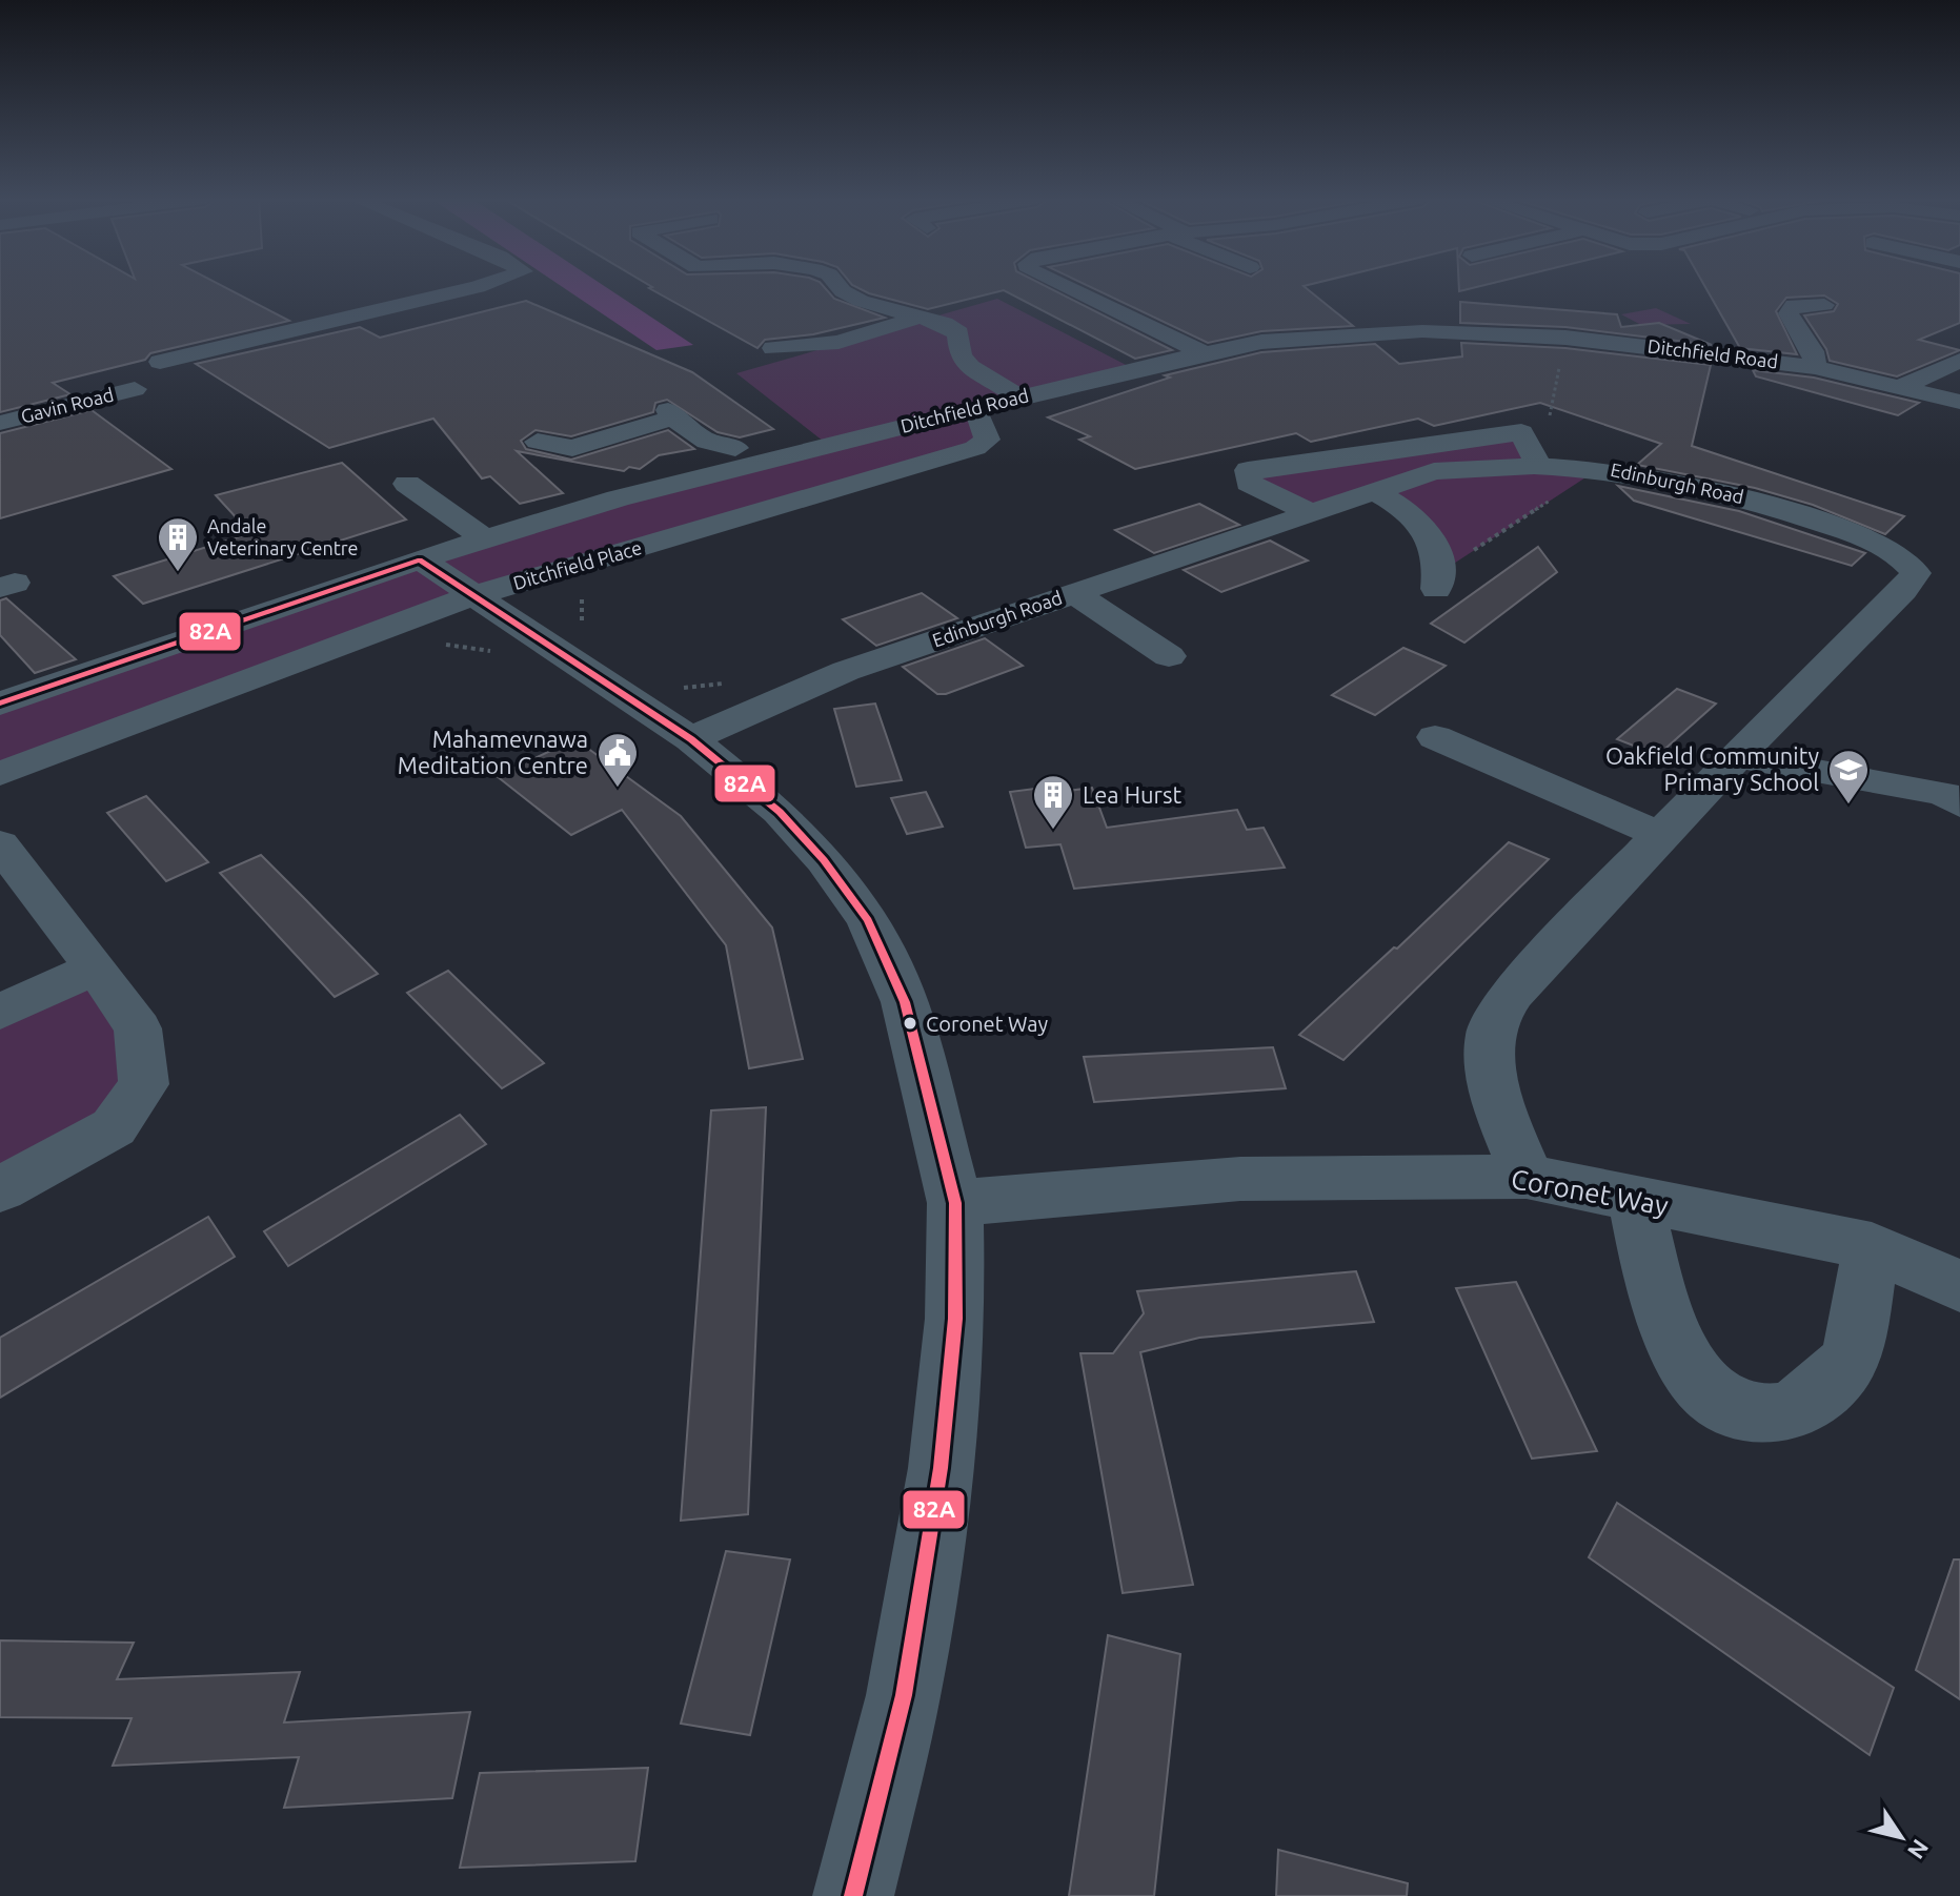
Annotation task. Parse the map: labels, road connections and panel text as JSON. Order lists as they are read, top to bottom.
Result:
{
  "streets": {
    "street": [
      "Ditchfield Road",
      "Gavin Road",
      "Edinburgh Road",
      "Ditchfield Place",
      "Coronet Way"
    ]
  },
  "crossings": [
    ["Ditchfield Road", "Ditchfield Place"],
    ["Edinburgh Road", "Coronet Way"]
  ],
  "places": {
    "building": ["Andale Veterinary Centre", "Lea Hurst"],
    "public building": ["Mahamevnawa Meditation Centre"],
    "school or university": ["Oakfield Community Primary School"],
    "other": ["Coronet Way"]
  },
  "lines": ["transit line 82A"],
  "north": "bottom right"
}
